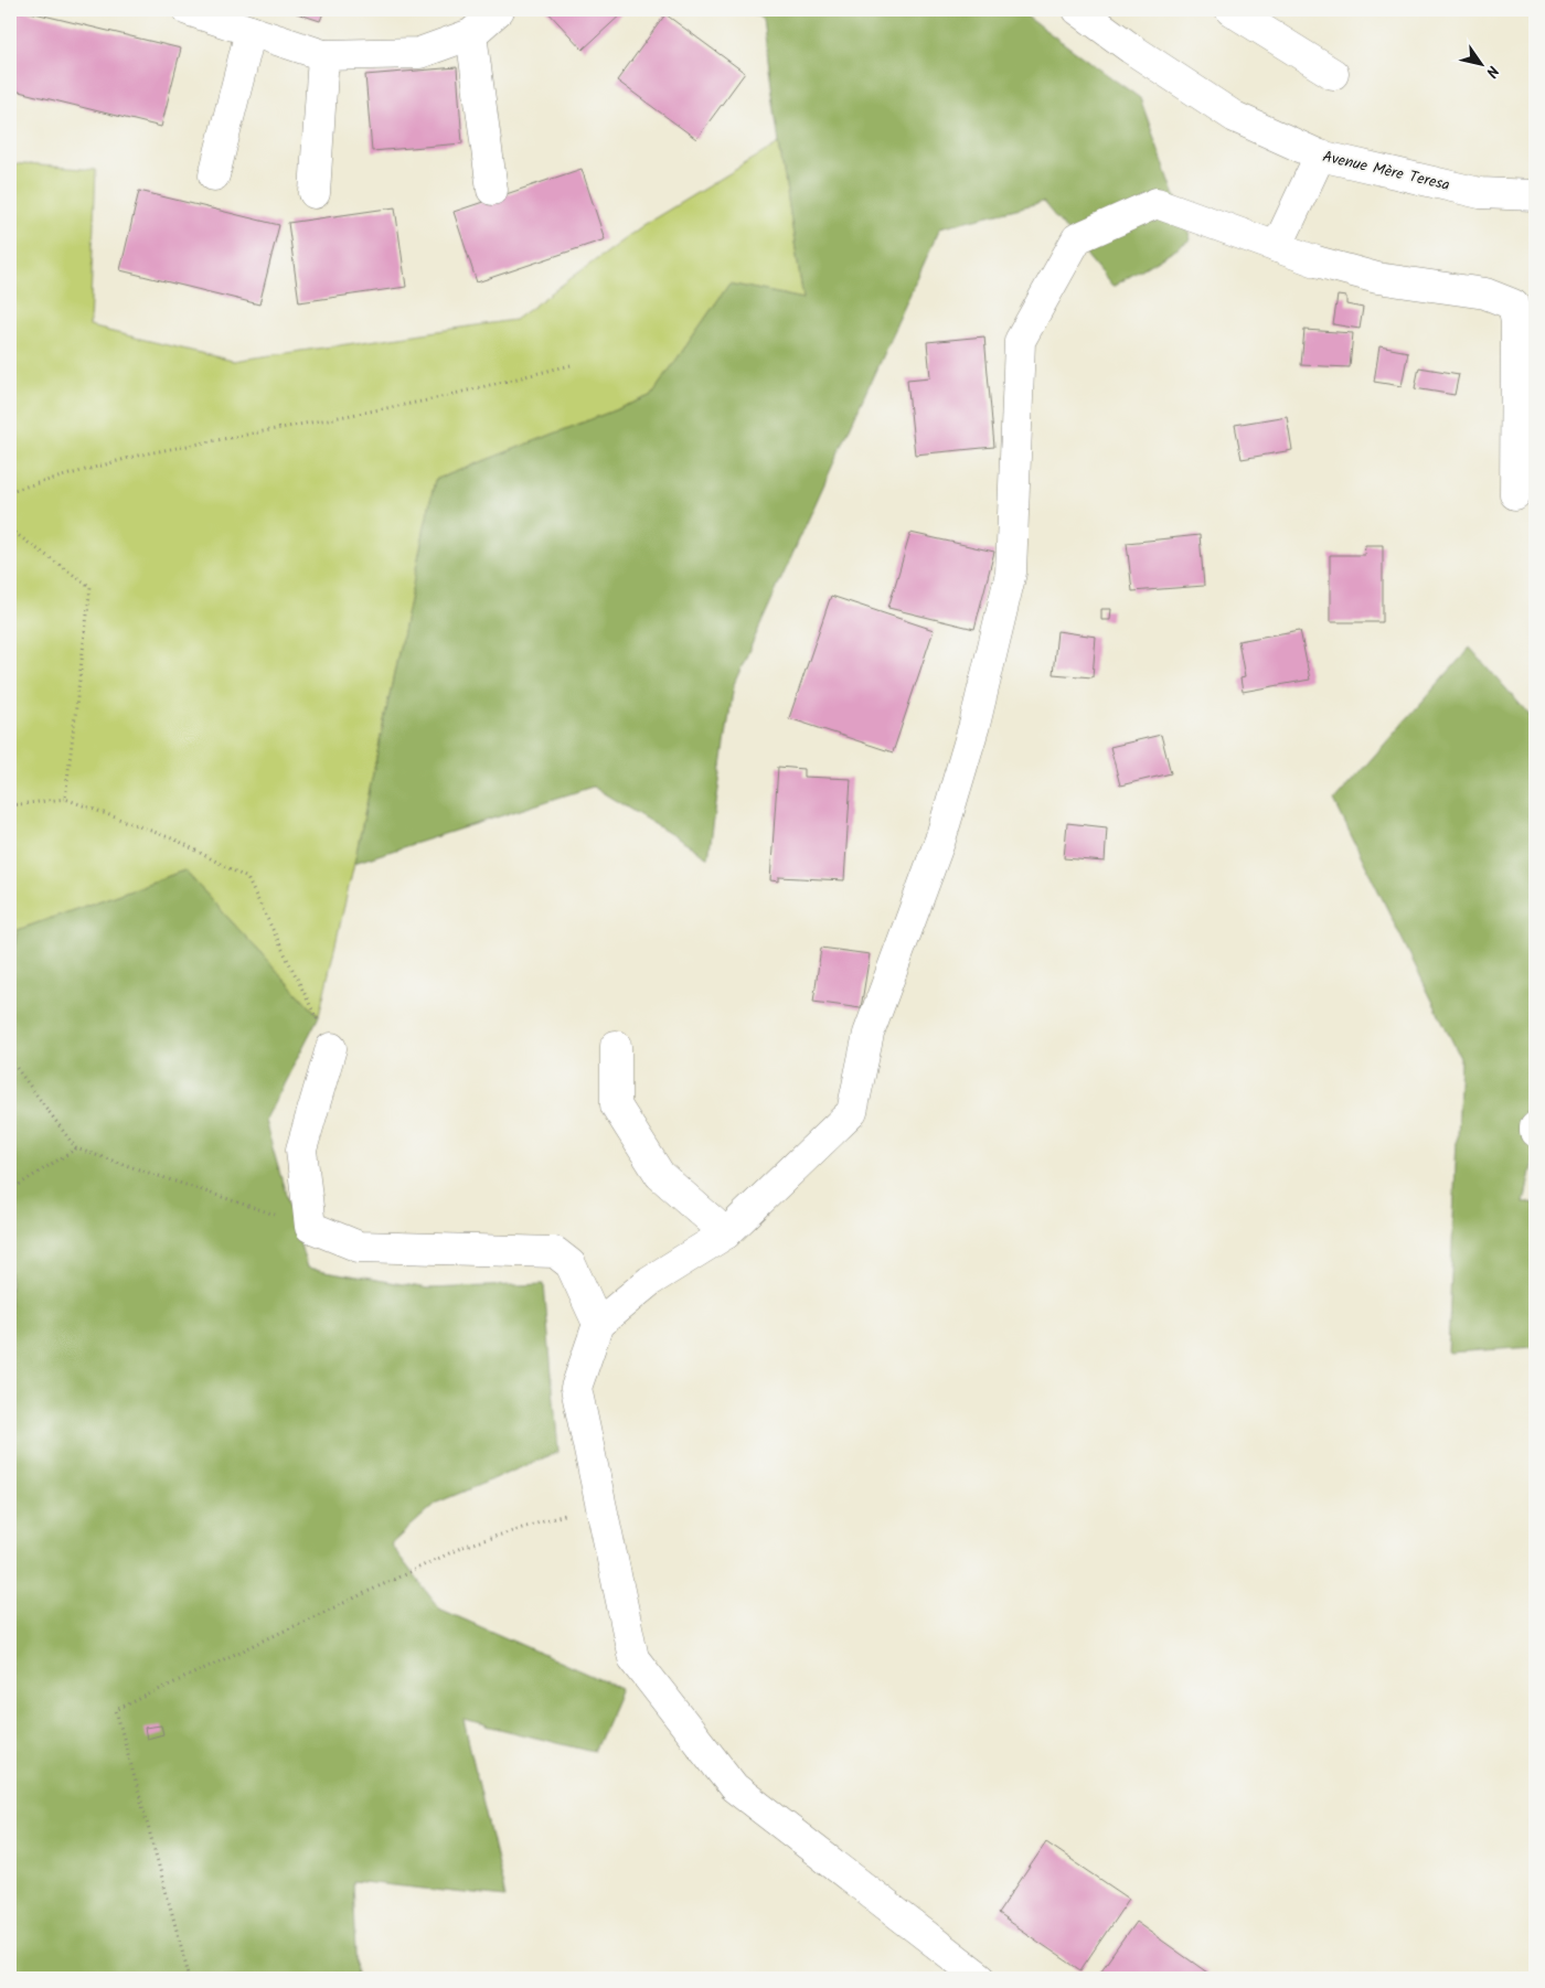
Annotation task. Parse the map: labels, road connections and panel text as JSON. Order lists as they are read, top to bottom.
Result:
{
  "streets": {
    "street": ["Avenue Mère Teresa"]
  },
  "north": "bottom right"
}
